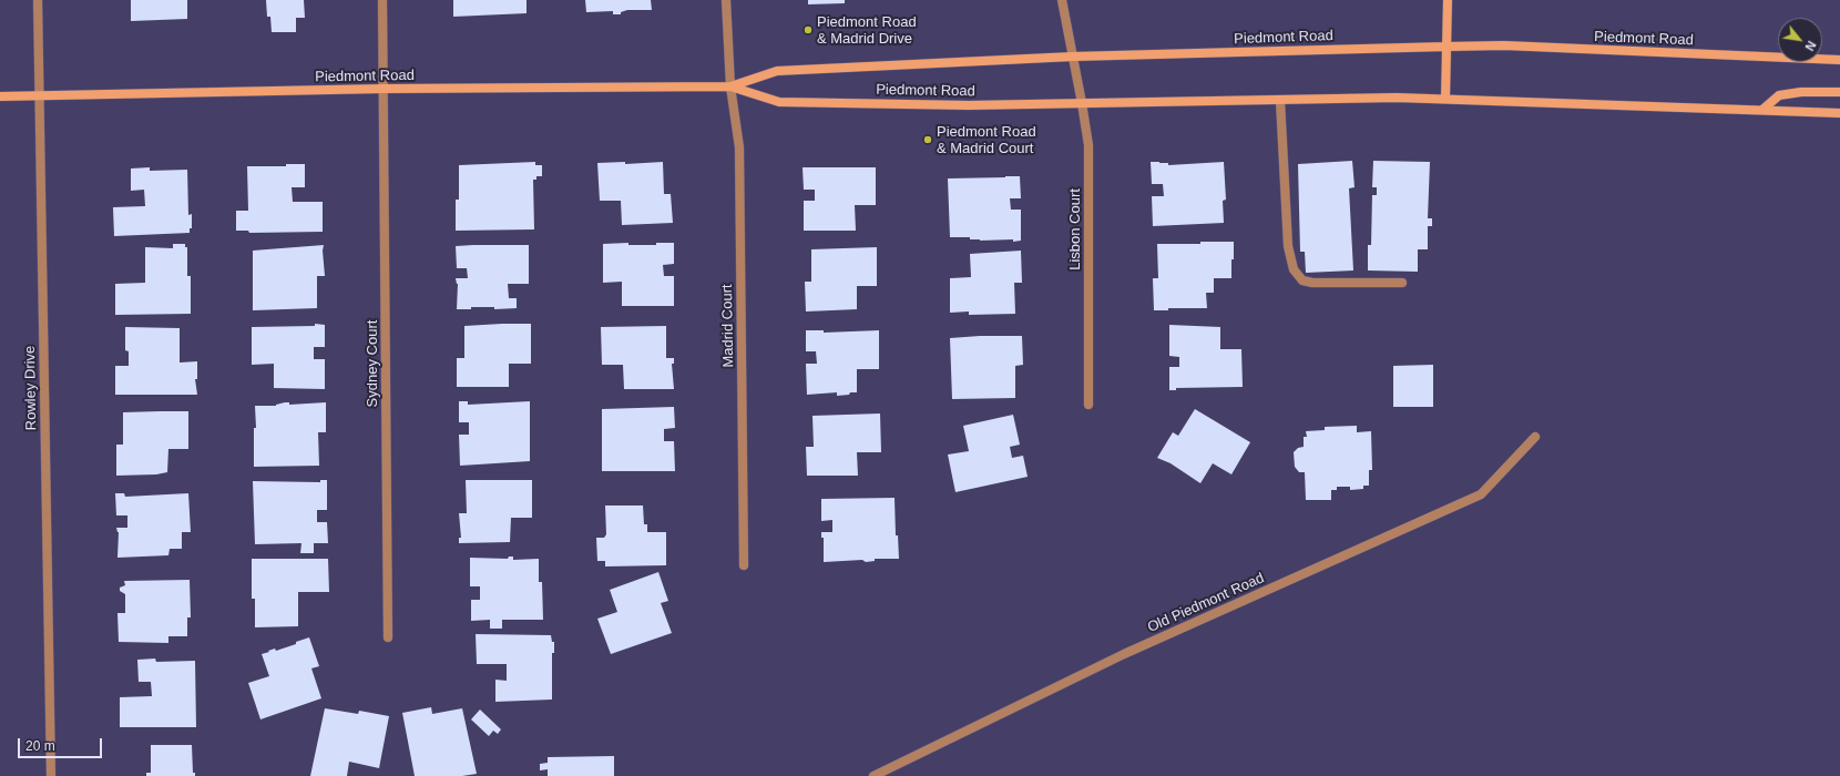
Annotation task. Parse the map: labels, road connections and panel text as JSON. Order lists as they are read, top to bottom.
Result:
{
  "streets": {
    "main road": ["Piedmont Road"],
    "street": [
      "Lisbon Court",
      "Madrid Court",
      "Sydney Court",
      "Rowley Drive",
      "Old Piedmont Road"
    ]
  },
  "crossings": [
    ["Piedmont Road", "Lisbon Court"],
    ["Piedmont Road", "Madrid Court"],
    ["Piedmont Road", "Sydney Court"],
    ["Piedmont Road", "Rowley Drive"]
  ],
  "places": ["Piedmont Road & Madrid Drive", "Piedmont Road & Madrid Court"],
  "scale_bar": "20 m",
  "north": "bottom right"
}
